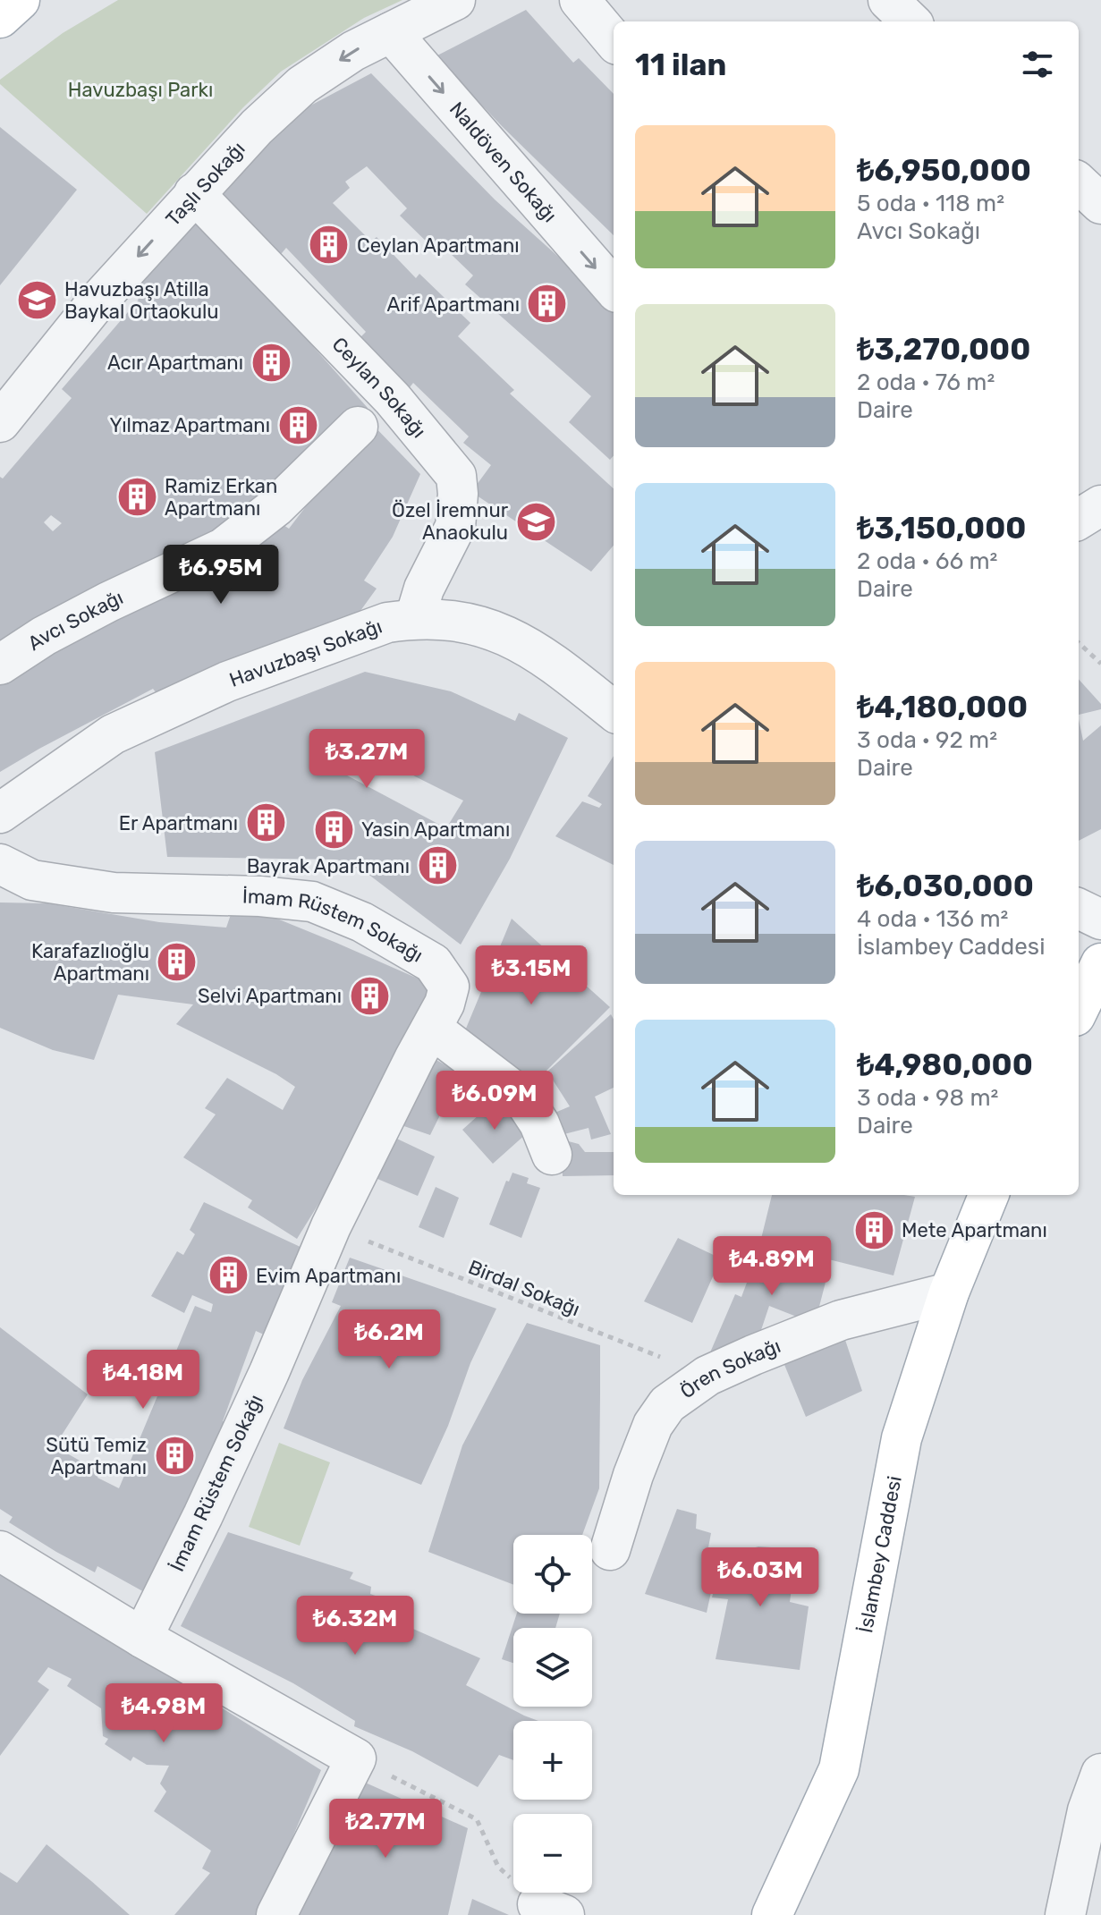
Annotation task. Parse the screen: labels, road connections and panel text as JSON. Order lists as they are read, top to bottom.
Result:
{
  "streets": {
    "main road": ["İslambey Caddesi"],
    "street": [
      "Naldöven Sokağı",
      "Taşlı Sokağı",
      "Ceylan Sokağı",
      "Avcı Sokağı",
      "Havuzbaşı Sokağı",
      "İmam Rüstem Sokağı",
      "Ören Sokağı"
    ],
    "path": ["Birdal Sokağı"]
  },
  "crossings": [
    ["Naldöven Sokağı", "Taşlı Sokağı"],
    ["Taşlı Sokağı", "Ceylan Sokağı"],
    ["Ceylan Sokağı", "Havuzbaşı Sokağı"],
    ["İmam Rüstem Sokağı", "Birdal Sokağı"],
    ["Birdal Sokağı", "Ören Sokağı"],
    ["Ören Sokağı", "İslambey Caddesi"]
  ],
  "one_way": ["Naldöven Sokağı", "Taşlı Sokağı"],
  "parks": ["Havuzbaşı Parkı"],
  "places": {
    "building": [
      "Ceylan Apartmanı",
      "Arif Apartmanı",
      "Acır Apartmanı",
      "Yılmaz Apartmanı",
      "Ramiz Erkan Apartmanı",
      "Er Apartmanı",
      "Yasin Apartmanı",
      "Bayrak Apartmanı",
      "Karafazlıoğlu Apartmanı",
      "Selvi Apartmanı",
      "Mete Apartmanı",
      "Evim Apartmanı",
      "Sütü Temiz Apartmanı"
    ],
    "school or university": ["Havuzbaşı Atilla Baykal Ortaokulu", "Özel İremnur Anaokulu"]
  },
  "page": {
    "heading": "11 ilan",
    "list": [
      {
        "name": "₺6,950,000",
        "note": "5 oda · 118 m² · Avcı Sokağı"
      },
      {
        "name": "₺3,270,000",
        "note": "2 oda · 76 m² · Daire"
      },
      {
        "name": "₺3,150,000",
        "note": "2 oda · 66 m² · Daire"
      },
      {
        "name": "₺4,180,000",
        "note": "3 oda · 92 m² · Daire"
      },
      {
        "name": "₺6,030,000",
        "note": "4 oda · 136 m² · İslambey Caddesi"
      },
      {
        "name": "₺4,980,000",
        "note": "3 oda · 98 m² · Daire"
      }
    ],
    "price": [
      "₺6.95M",
      "₺3.27M",
      "₺3.15M",
      "₺6.09M",
      "₺4.89M",
      "₺6.2M",
      "₺4.18M",
      "₺6.03M",
      "₺6.32M",
      "₺4.98M",
      "₺2.77M"
    ],
    "map_buttons": ["+", "−"]
  }
}
